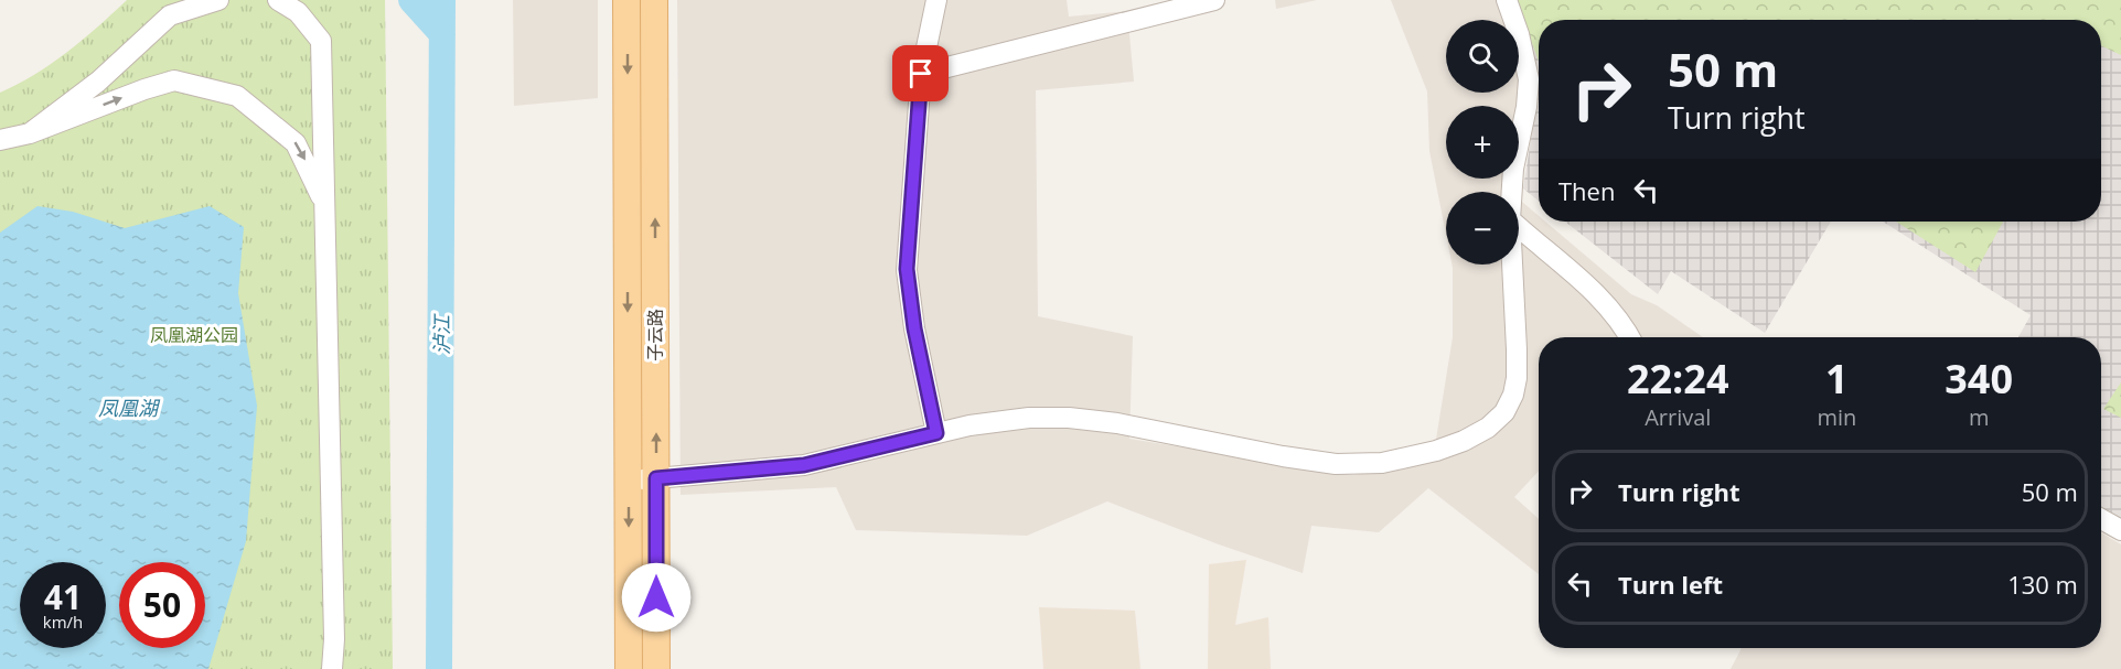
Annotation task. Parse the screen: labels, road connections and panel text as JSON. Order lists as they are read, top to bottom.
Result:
{
  "streets": {
    "main road": ["子云路"]
  },
  "water": ["泸江", "凤凰湖"],
  "parks": ["凤凰湖公园"],
  "page": {
    "map_buttons": ["+", "−"],
    "turn": ["50 m", "Turn right"],
    "then": "Then",
    "eta": [
      "22:24",
      "Arrival",
      "1",
      "min",
      "340",
      "m"
    ],
    "list": [
      {
        "name": "Turn right",
        "value": "50 m"
      },
      {
        "name": "Turn left",
        "value": "130 m"
      }
    ],
    "speed": "41 km/h",
    "limit": "50"
  }
}
